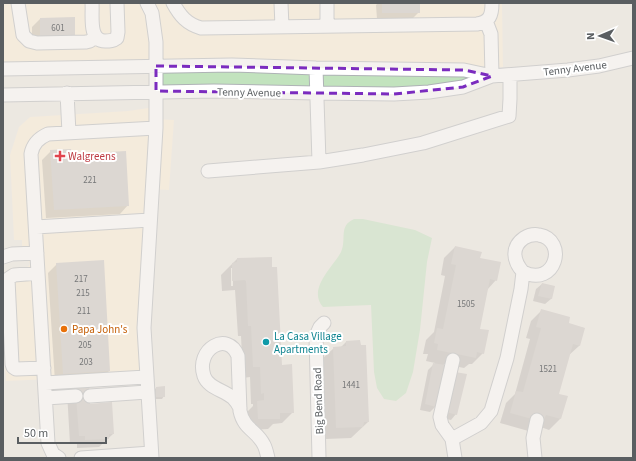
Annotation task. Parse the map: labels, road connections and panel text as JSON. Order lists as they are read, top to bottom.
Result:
{
  "streets": {
    "street": ["Tenny Avenue", "Big Bend Road"]
  },
  "places": {
    "health": ["Walgreens"],
    "other": ["Papa John's", "La Casa Village Apartments"]
  },
  "house_numbers": [
    "601",
    "221",
    "217",
    "215",
    "1505",
    "211",
    "205",
    "203",
    "1521",
    "1441"
  ],
  "scale_bar": "50 m",
  "north": "left"
}
